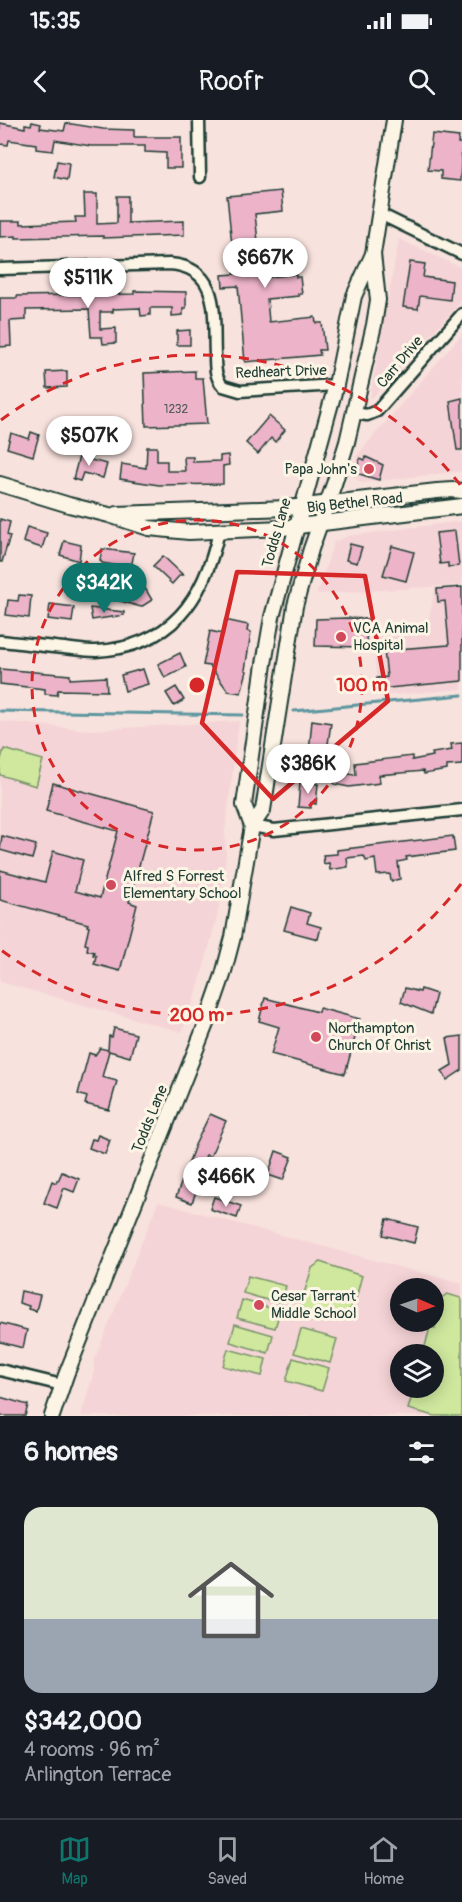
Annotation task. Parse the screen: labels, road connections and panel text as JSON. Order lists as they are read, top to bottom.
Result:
{
  "streets": {
    "main road": ["Big Bethel Road", "Todds Lane"],
    "street": ["Carr Drive", "Redheart Drive"]
  },
  "crossings": [
    ["Carr Drive", "Todds Lane"],
    ["Redheart Drive", "Todds Lane"],
    ["Big Bethel Road", "Todds Lane"]
  ],
  "places": [
    "Papa John's",
    "VCA Animal Hospital",
    "Alfred S Forrest Elementary School",
    "Northampton Church Of Christ",
    "Cesar Tarrant Middle School"
  ],
  "house_numbers": ["1232"],
  "north": "right",
  "page": {
    "status": "15:35",
    "header": "Roofr",
    "price": [
      "$667K",
      "$511K",
      "$507K",
      "$342K",
      "$386K",
      "$466K"
    ],
    "heading": "6 homes",
    "list": [
      {
        "name": "$342,000",
        "note": "4 rooms · 96 m² · Arlington Terrace"
      }
    ],
    "tabs": ["Map", "Saved", "Home"]
  },
  "rings": ["100 m", "200 m"]
}
